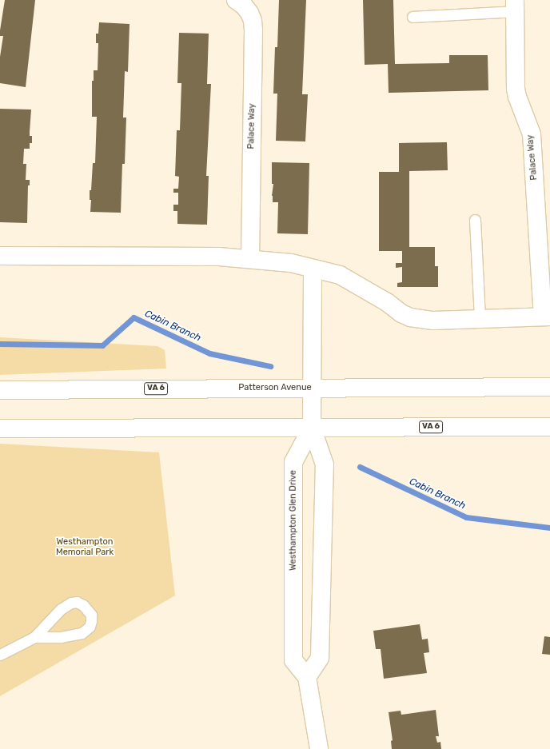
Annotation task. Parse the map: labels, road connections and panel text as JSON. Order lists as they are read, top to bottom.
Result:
{
  "streets": {
    "street": [
      "Palace Way",
      "Patterson Avenue",
      "VA 6",
      "Westhampton Glen Drive"
    ]
  },
  "crossings": [
    ["VA 6", "Westhampton Glen Drive"]
  ],
  "water": ["Cabin Branch"],
  "parks": ["Westhampton Memorial Park"]
}
